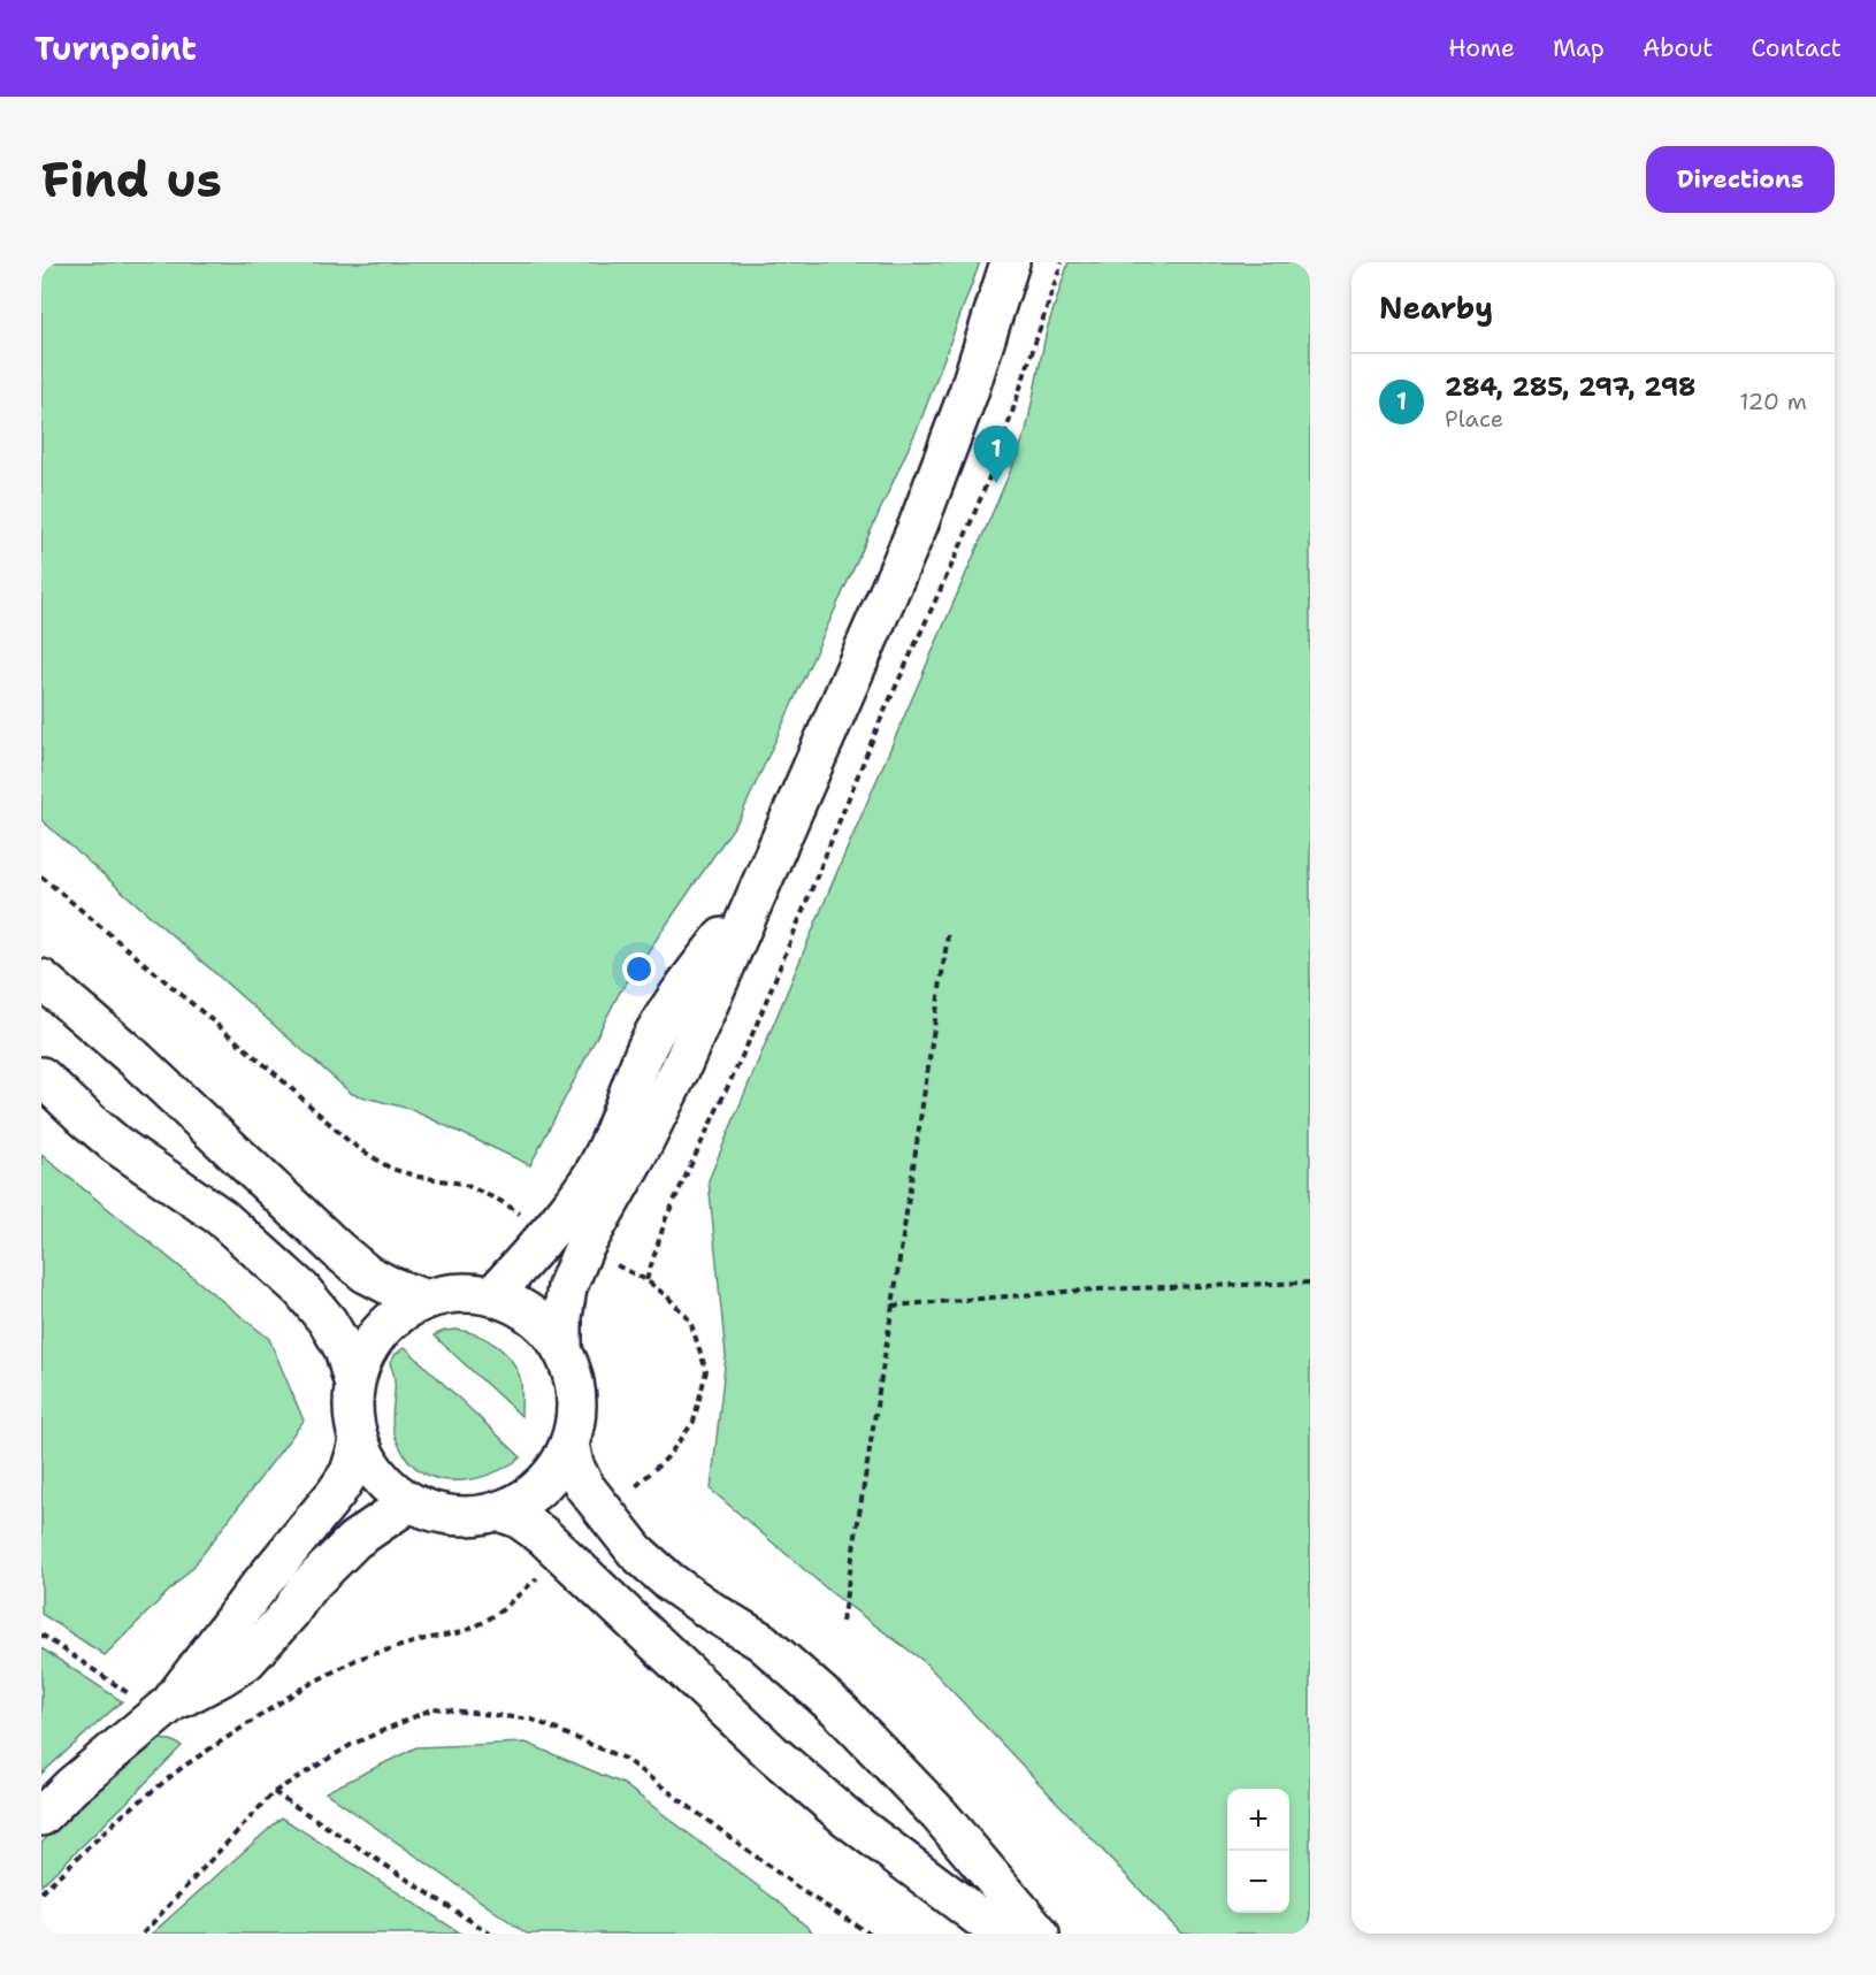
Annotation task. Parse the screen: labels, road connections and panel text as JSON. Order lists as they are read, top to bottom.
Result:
{
  "page": {
    "header": "Turnpoint",
    "nav": [
      "Home",
      "Map",
      "About",
      "Contact"
    ],
    "buttons": "Directions",
    "title": "Find us",
    "heading": "Nearby",
    "list": [
      {
        "mark": "1",
        "name": "284, 285, 297, 298",
        "note": "Place",
        "value": "120 m"
      }
    ],
    "pins": "1",
    "map_buttons": ["+", "−"]
  }
}
